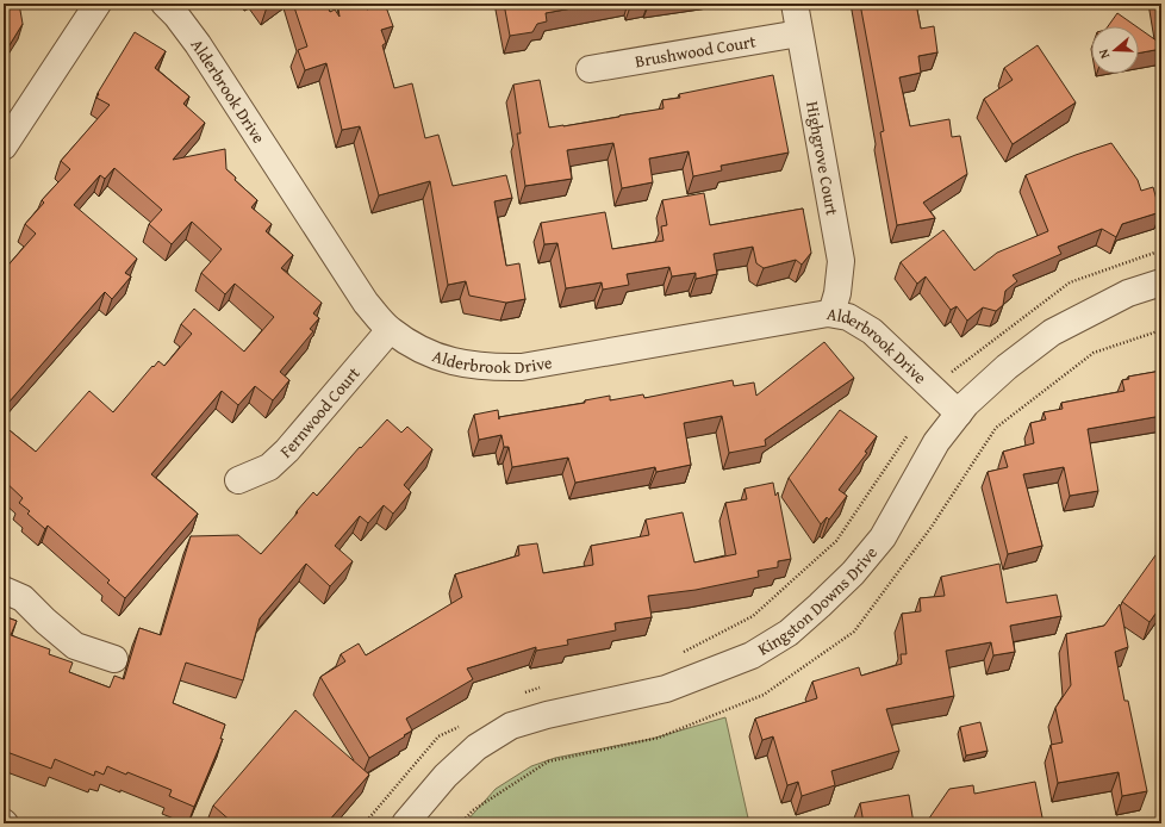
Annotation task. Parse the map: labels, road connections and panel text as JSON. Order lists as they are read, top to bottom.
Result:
{
  "streets": {
    "street": [
      "Brushwood Court",
      "Alderbrook Drive",
      "Highgrove Court",
      "Fernwood Court",
      "Kingston Downs Drive"
    ]
  },
  "crossings": [
    ["Brushwood Court", "Highgrove Court"],
    ["Alderbrook Drive", "Highgrove Court"],
    ["Alderbrook Drive", "Fernwood Court"],
    ["Alderbrook Drive", "Kingston Downs Drive"]
  ],
  "north": "left"
}
